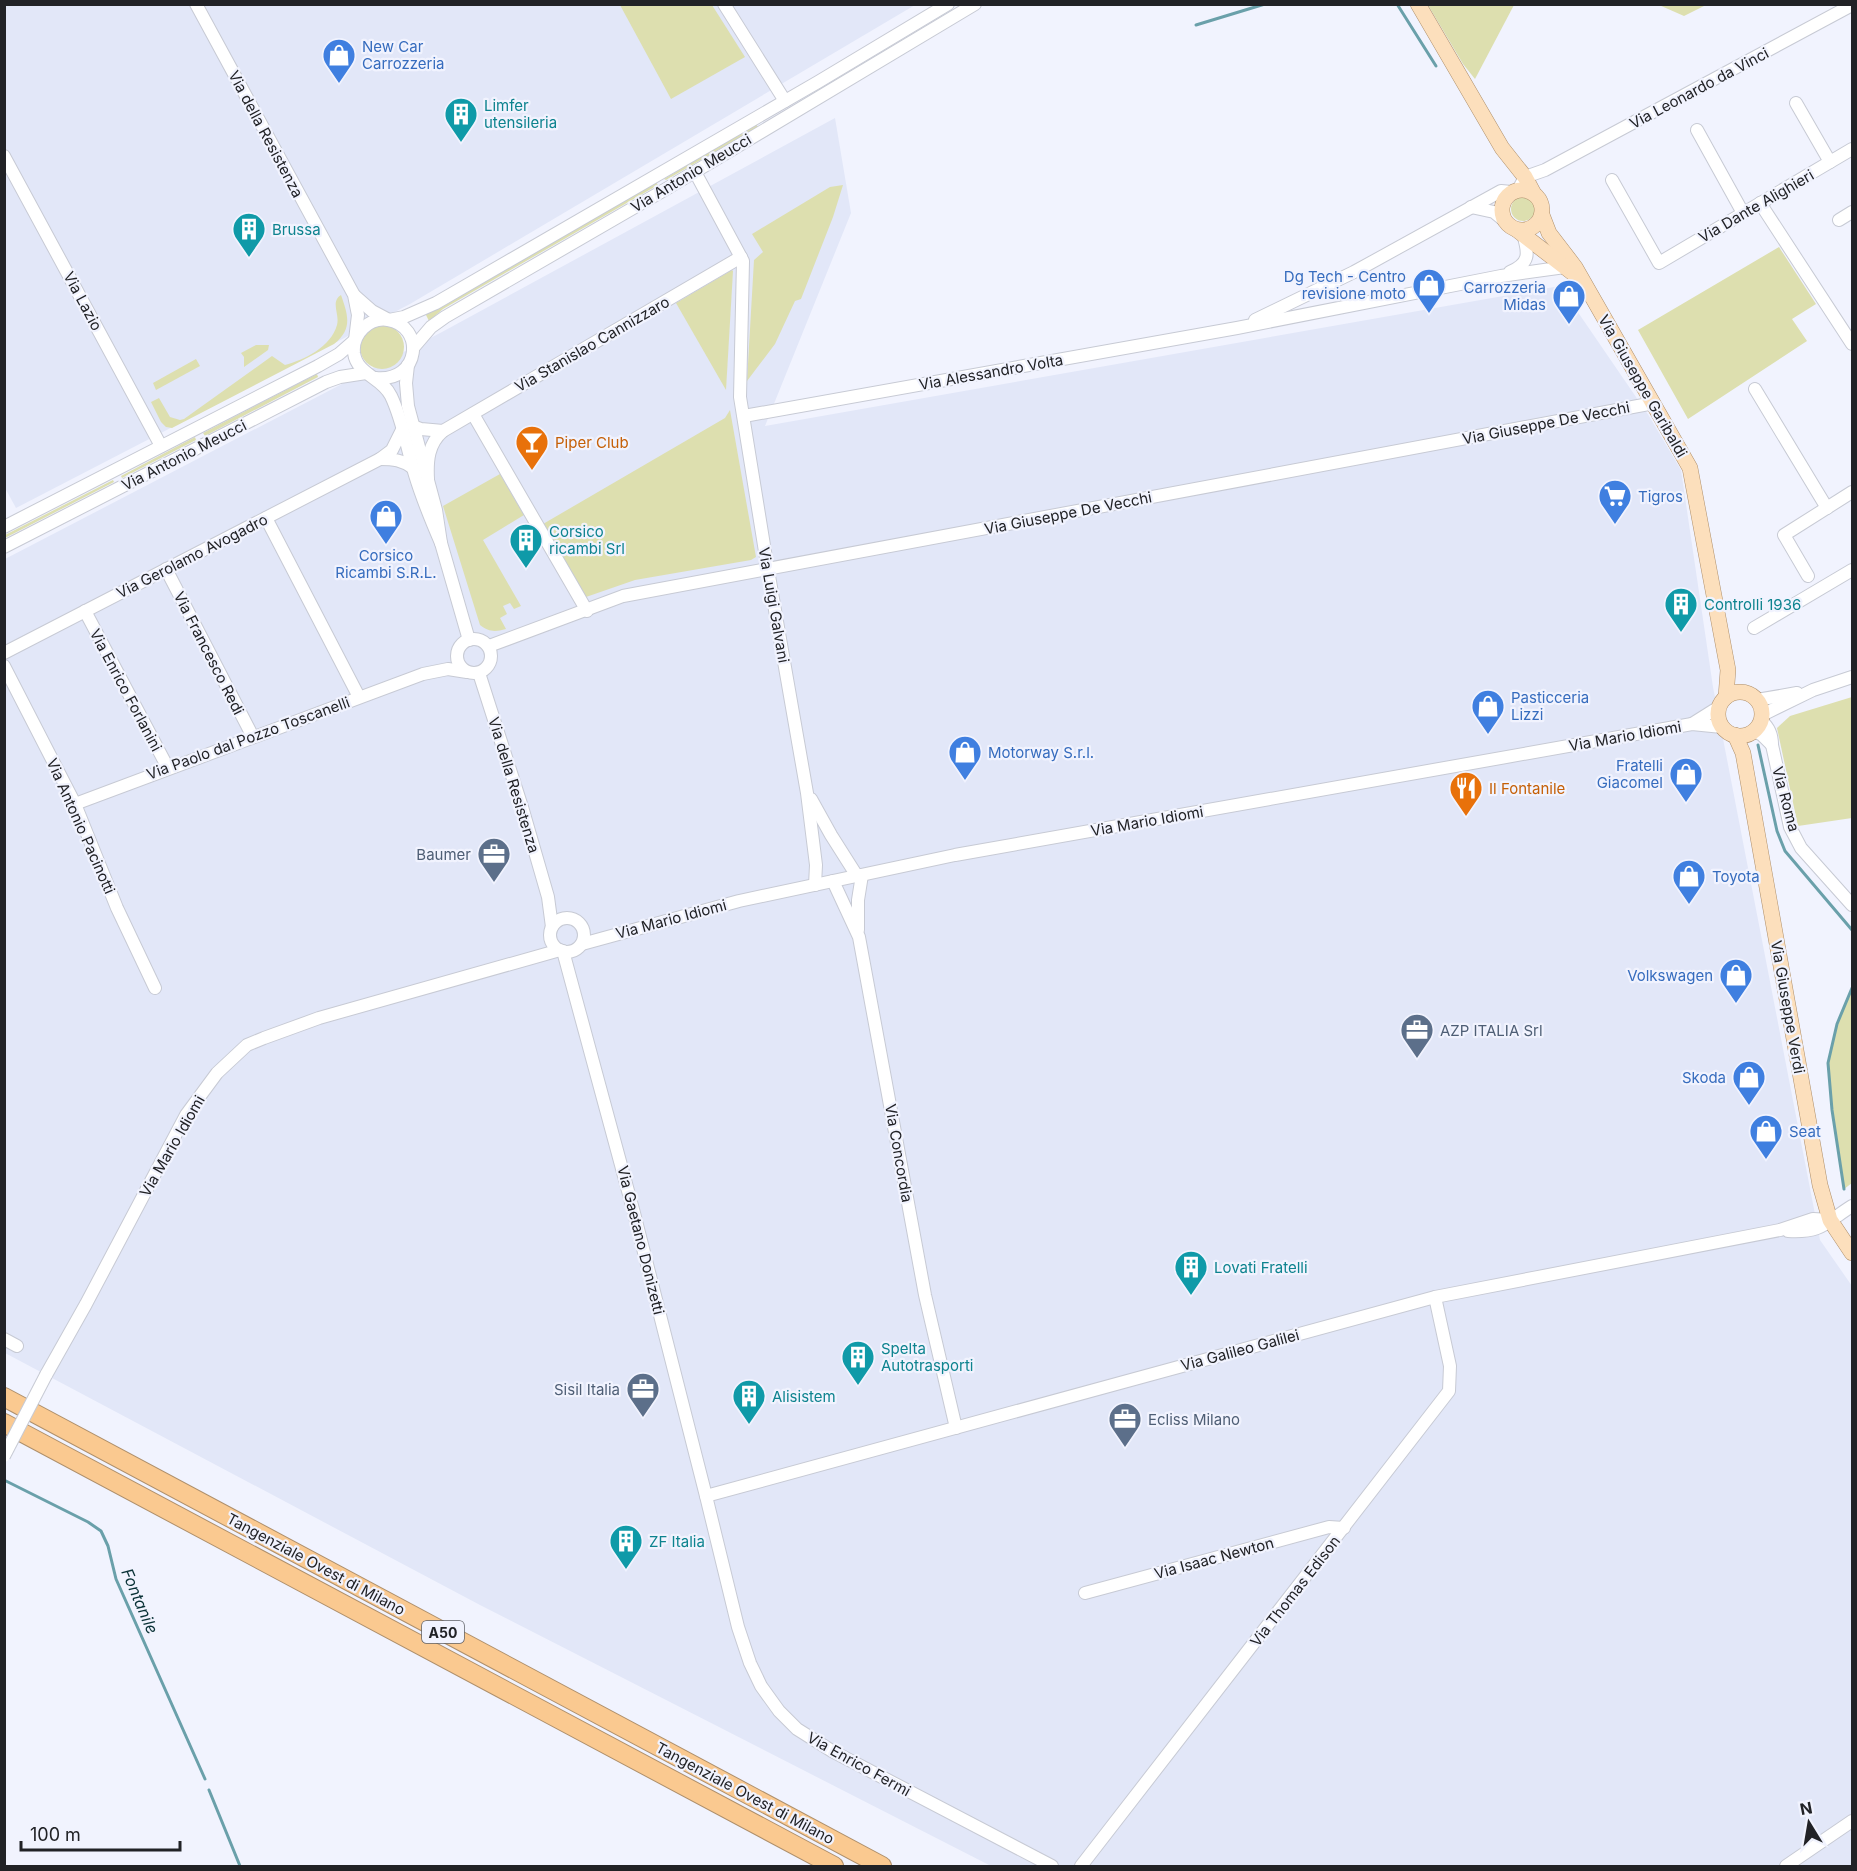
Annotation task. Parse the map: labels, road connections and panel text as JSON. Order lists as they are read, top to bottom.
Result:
{
  "streets": {
    "highway": ["Tangenziale Ovest di Milano", "A50"],
    "main road": ["Via Giuseppe Garibaldi", "Via Giuseppe Verdi"],
    "street": [
      "Via Leonardo da Vinci",
      "Via della Resistenza",
      "Via Antonio Meucci",
      "Via Dante Alighieri",
      "Via Lazio",
      "Via Stanislao Cannizzaro",
      "Via Alessandro Volta",
      "Via Giuseppe De Vecchi",
      "Via Gerolamo Avogadro",
      "Via Luigi Galvani",
      "Via Francesco Redi",
      "Via Enrico Forlanini",
      "Via Mario Idiomi",
      "Via Paolo dal Pozzo Toscanelli",
      "Via Roma",
      "Via Antonio Pacinotti",
      "Via Concordia",
      "Via Gaetano Donizetti",
      "Via Galileo Galilei",
      "Via Isaac Newton",
      "Via Thomas Edison",
      "Via Enrico Fermi"
    ]
  },
  "crossings": [
    ["Via Leonardo da Vinci", "Via Alessandro Volta"],
    ["Via Leonardo da Vinci", "Via Giuseppe Garibaldi"],
    ["Via della Resistenza", "Via Antonio Meucci"],
    ["Via della Resistenza", "Via Giuseppe De Vecchi"],
    ["Via della Resistenza", "Via Mario Idiomi"],
    ["Via della Resistenza", "Via Paolo dal Pozzo Toscanelli"],
    ["Via della Resistenza", "Via Gaetano Donizetti"],
    ["Via Antonio Meucci", "Via Lazio"],
    ["Via Stanislao Cannizzaro", "Via Luigi Galvani"],
    ["Via Alessandro Volta", "Via Giuseppe Garibaldi"],
    ["Via Alessandro Volta", "Via Luigi Galvani"],
    ["Via Giuseppe Garibaldi", "Via Giuseppe De Vecchi"],
    ["Via Giuseppe Garibaldi", "Via Mario Idiomi"],
    ["Via Giuseppe Garibaldi", "Via Roma"],
    ["Via Giuseppe Garibaldi", "Via Giuseppe Verdi"],
    ["Via Giuseppe De Vecchi", "Via Luigi Galvani"],
    ["Via Giuseppe De Vecchi", "Via Paolo dal Pozzo Toscanelli"],
    ["Via Gerolamo Avogadro", "Via Francesco Redi"],
    ["Via Gerolamo Avogadro", "Via Enrico Forlanini"],
    ["Via Luigi Galvani", "Via Mario Idiomi"],
    ["Via Francesco Redi", "Via Paolo dal Pozzo Toscanelli"],
    ["Via Enrico Forlanini", "Via Paolo dal Pozzo Toscanelli"],
    ["Via Mario Idiomi", "Via Roma"],
    ["Via Mario Idiomi", "Via Giuseppe Verdi"],
    ["Via Mario Idiomi", "Via Concordia"],
    ["Via Mario Idiomi", "Via Gaetano Donizetti"],
    ["Via Paolo dal Pozzo Toscanelli", "Via Antonio Pacinotti"],
    ["Via Roma", "Via Giuseppe Verdi"],
    ["Via Giuseppe Verdi", "Via Galileo Galilei"],
    ["Via Concordia", "Via Galileo Galilei"],
    ["Via Gaetano Donizetti", "Via Galileo Galilei"],
    ["Via Gaetano Donizetti", "Via Enrico Fermi"],
    ["Via Galileo Galilei", "Via Thomas Edison"],
    ["Via Galileo Galilei", "Via Enrico Fermi"],
    ["Via Isaac Newton", "Via Thomas Edison"]
  ],
  "water": ["Fontanile"],
  "places": {
    "shop": [
      "New Car Carrozzeria",
      "Dg Tech - Centro revisione moto",
      "Carrozzeria Midas",
      "Corsico Ricambi S.R.L.",
      "Pasticceria Lizzi",
      "Motorway S.r.l.",
      "Fratelli Giacomel",
      "Toyota",
      "Volkswagen",
      "Skoda",
      "Seat"
    ],
    "building": [
      "Limfer utensileria",
      "Brussa",
      "Corsico ricambi Srl",
      "Controlli 1936",
      "Lovati Fratelli",
      "Spelta Autotrasporti",
      "Alisistem",
      "ZF Italia"
    ],
    "bar": ["Piper Club"],
    "supermarket": ["Tigros"],
    "restaurant": ["Il Fontanile"],
    "office": [
      "Baumer",
      "AZP ITALIA Srl",
      "Sisil Italia",
      "Ecliss Milano"
    ]
  },
  "scale_bar": "100 m",
  "north": "top"
}
